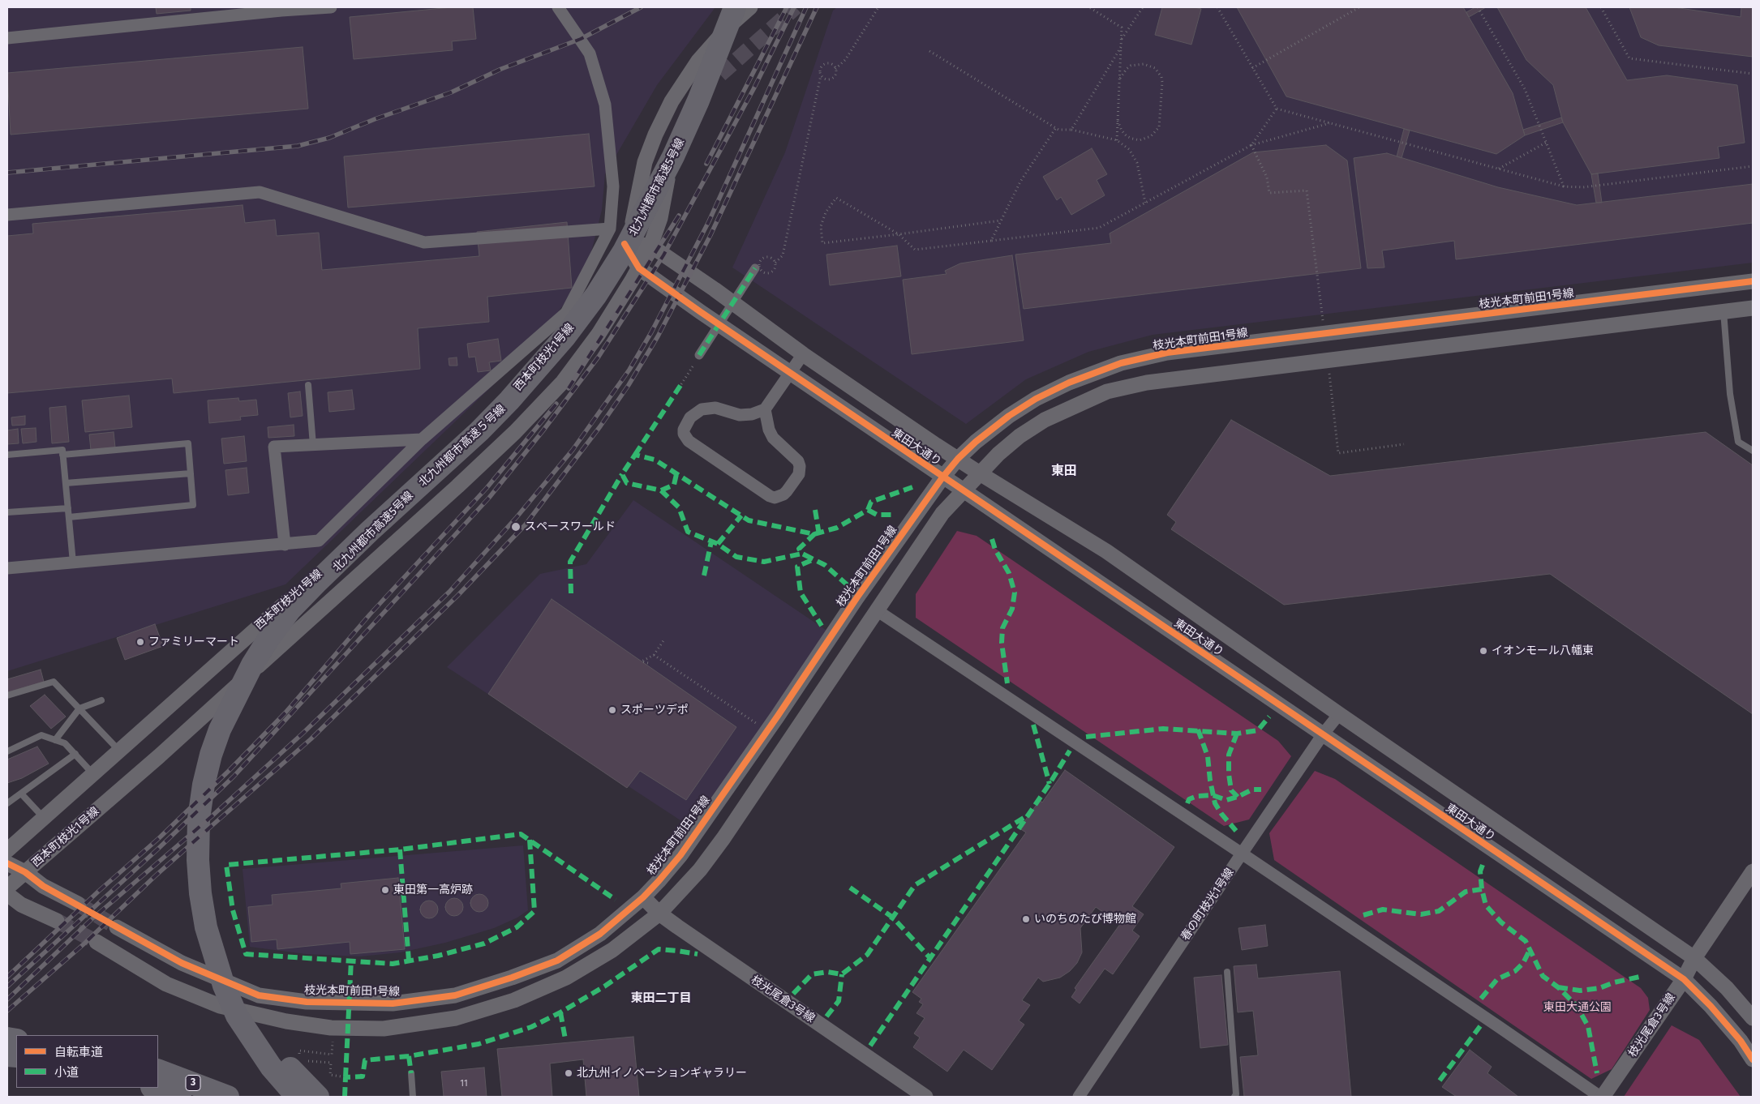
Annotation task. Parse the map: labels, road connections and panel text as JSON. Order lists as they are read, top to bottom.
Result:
{
  "streets": {
    "highway": ["北九州都市高速5号線", "3"],
    "street": [
      "枝光本町前田1号線",
      "西本町枝光1号線",
      "東田大通り",
      "春の町枝光1号線",
      "枝光尾倉3号線"
    ]
  },
  "crossings": [
    ["枝光本町前田1号線", "東田大通り"],
    ["枝光本町前田1号線", "枝光尾倉3号線"],
    ["西本町枝光1号線", "東田大通り"],
    ["東田大通り", "春の町枝光1号線"],
    ["東田大通り", "枝光尾倉3号線"]
  ],
  "districts": ["東田", "東田二丁目"],
  "parks": ["東田大通公園"],
  "places": [
    "スペースワールド",
    "ファミリーマート",
    "イオンモール八幡東",
    "スポーツデポ",
    "東田第一高炉跡",
    "いのちのたび博物館",
    "北九州イノベーションギャラリー"
  ],
  "house_numbers": ["11"],
  "legend": ["自転車道", "小道"]
}
